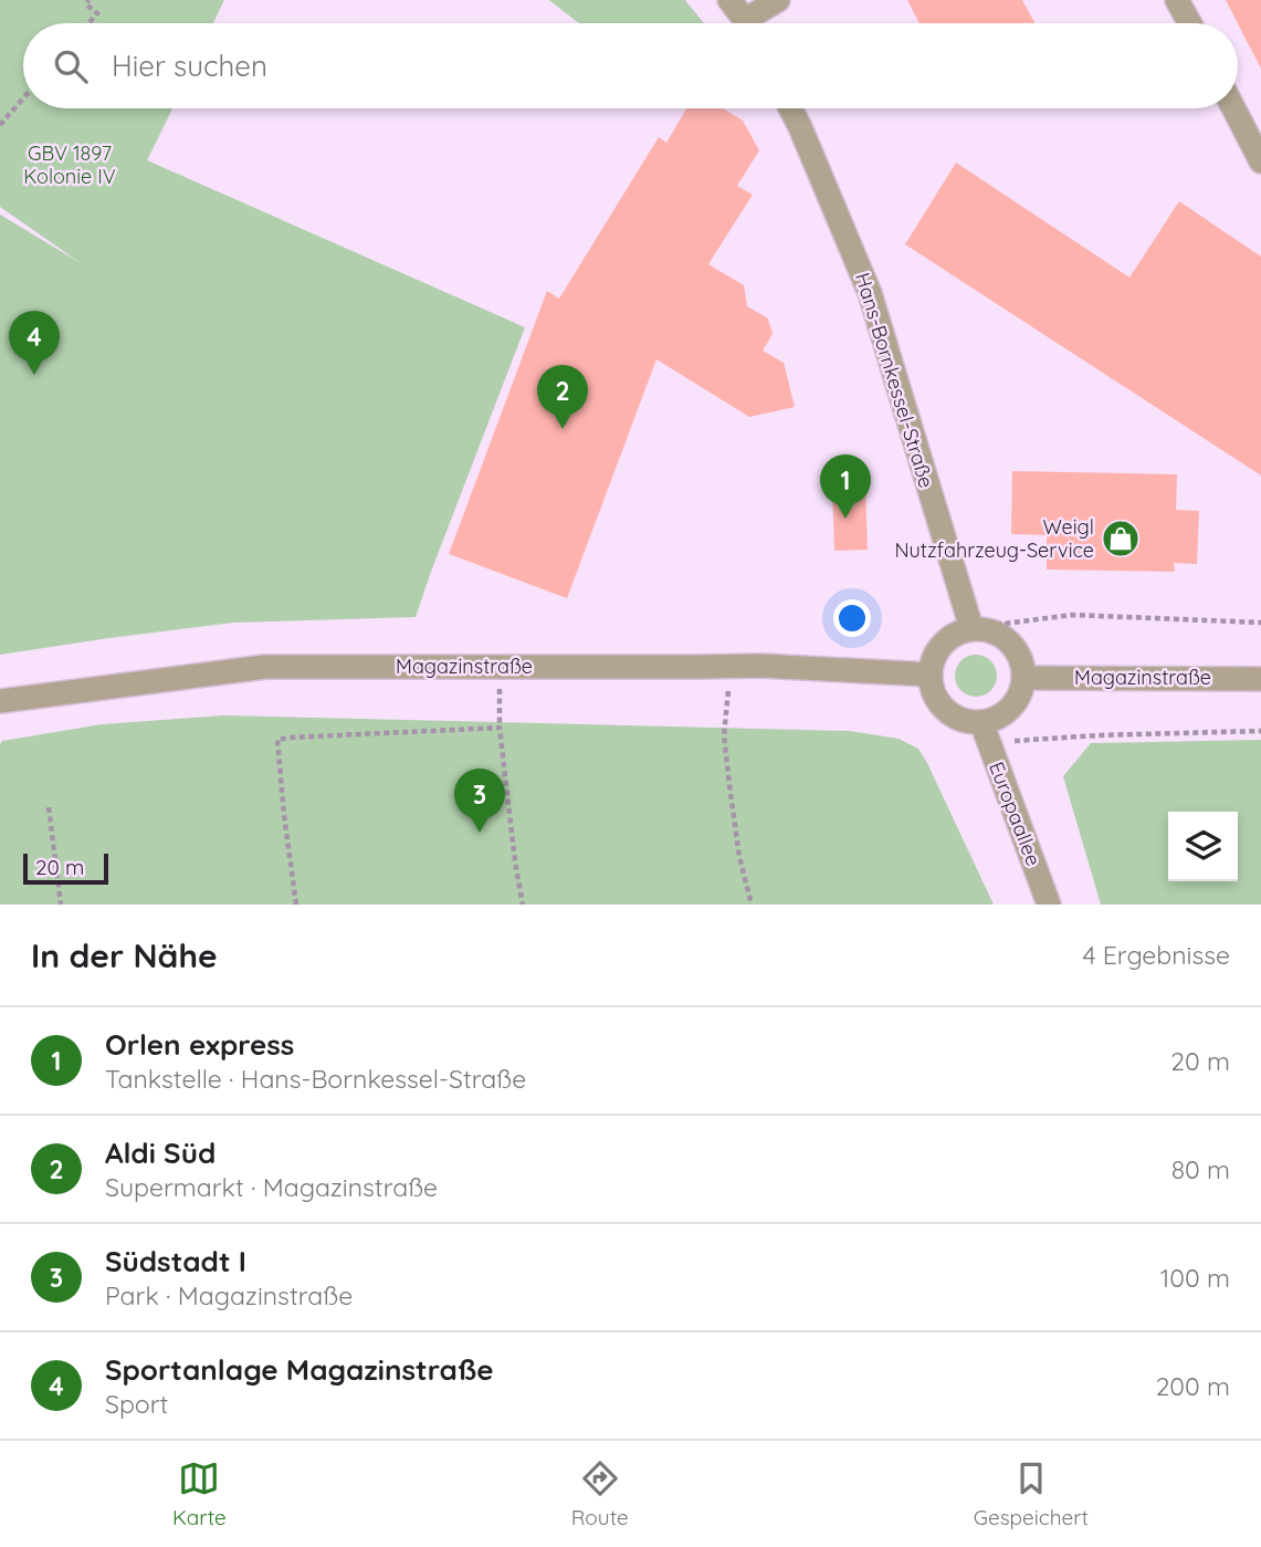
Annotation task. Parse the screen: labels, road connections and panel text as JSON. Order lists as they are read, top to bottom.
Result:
{
  "streets": {
    "street": ["Hans-Bornkessel-Straße", "Magazinstraße", "Europaallee"]
  },
  "crossings": [
    ["Hans-Bornkessel-Straße", "Magazinstraße"],
    ["Hans-Bornkessel-Straße", "Europaallee"],
    ["Magazinstraße", "Europaallee"]
  ],
  "parks": ["GBV 1897 Kolonie IV"],
  "places": {
    "shop": ["Weigl Nutzfahrzeug-Service"]
  },
  "scale_bar": "20 m",
  "page": {
    "search": "Hier suchen",
    "pins": [
      "4",
      "2",
      "1",
      "3"
    ],
    "scale": "20 m",
    "heading": ["In der Nähe", "4 Ergebnisse"],
    "list": [
      {
        "mark": "1",
        "name": "Orlen express",
        "note": "Tankstelle · Hans-Bornkessel-Straße",
        "value": "20 m"
      },
      {
        "mark": "2",
        "name": "Aldi Süd",
        "note": "Supermarkt · Magazinstraße",
        "value": "80 m"
      },
      {
        "mark": "3",
        "name": "Südstadt I",
        "note": "Park · Magazinstraße",
        "value": "100 m"
      },
      {
        "mark": "4",
        "name": "Sportanlage Magazinstraße",
        "note": "Sport",
        "value": "200 m"
      }
    ],
    "nav": ["Karte", "Route", "Gespeichert"]
  }
}
